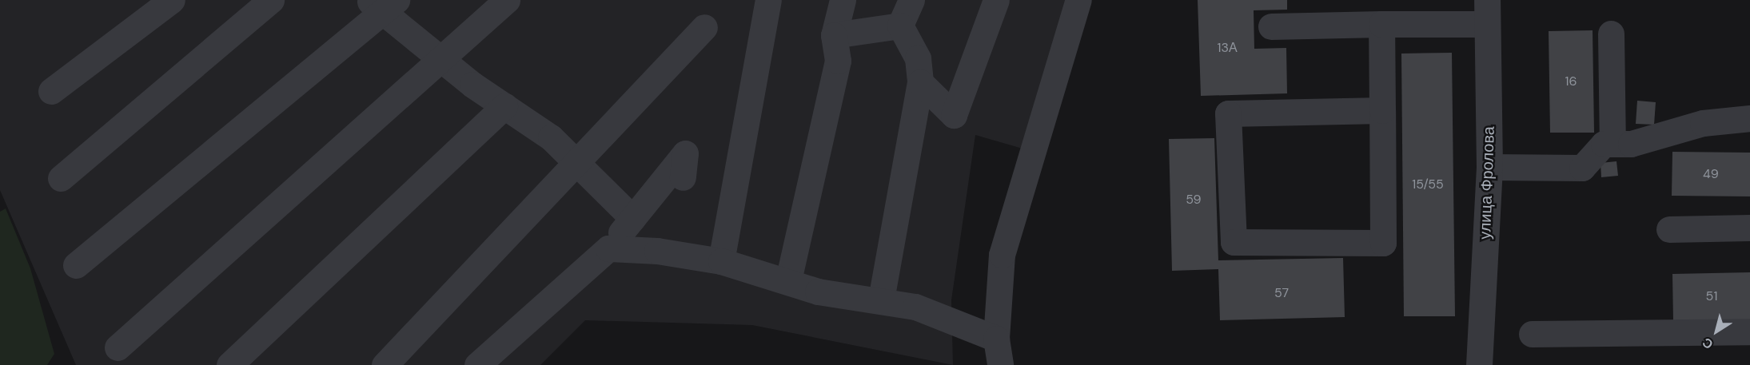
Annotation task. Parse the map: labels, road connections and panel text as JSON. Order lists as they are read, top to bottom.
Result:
{
  "streets": {
    "street": ["улица Фролова"]
  },
  "house_numbers": [
    "13А",
    "16",
    "49",
    "15/55",
    "59",
    "57",
    "51"
  ],
  "north": "bottom left"
}
